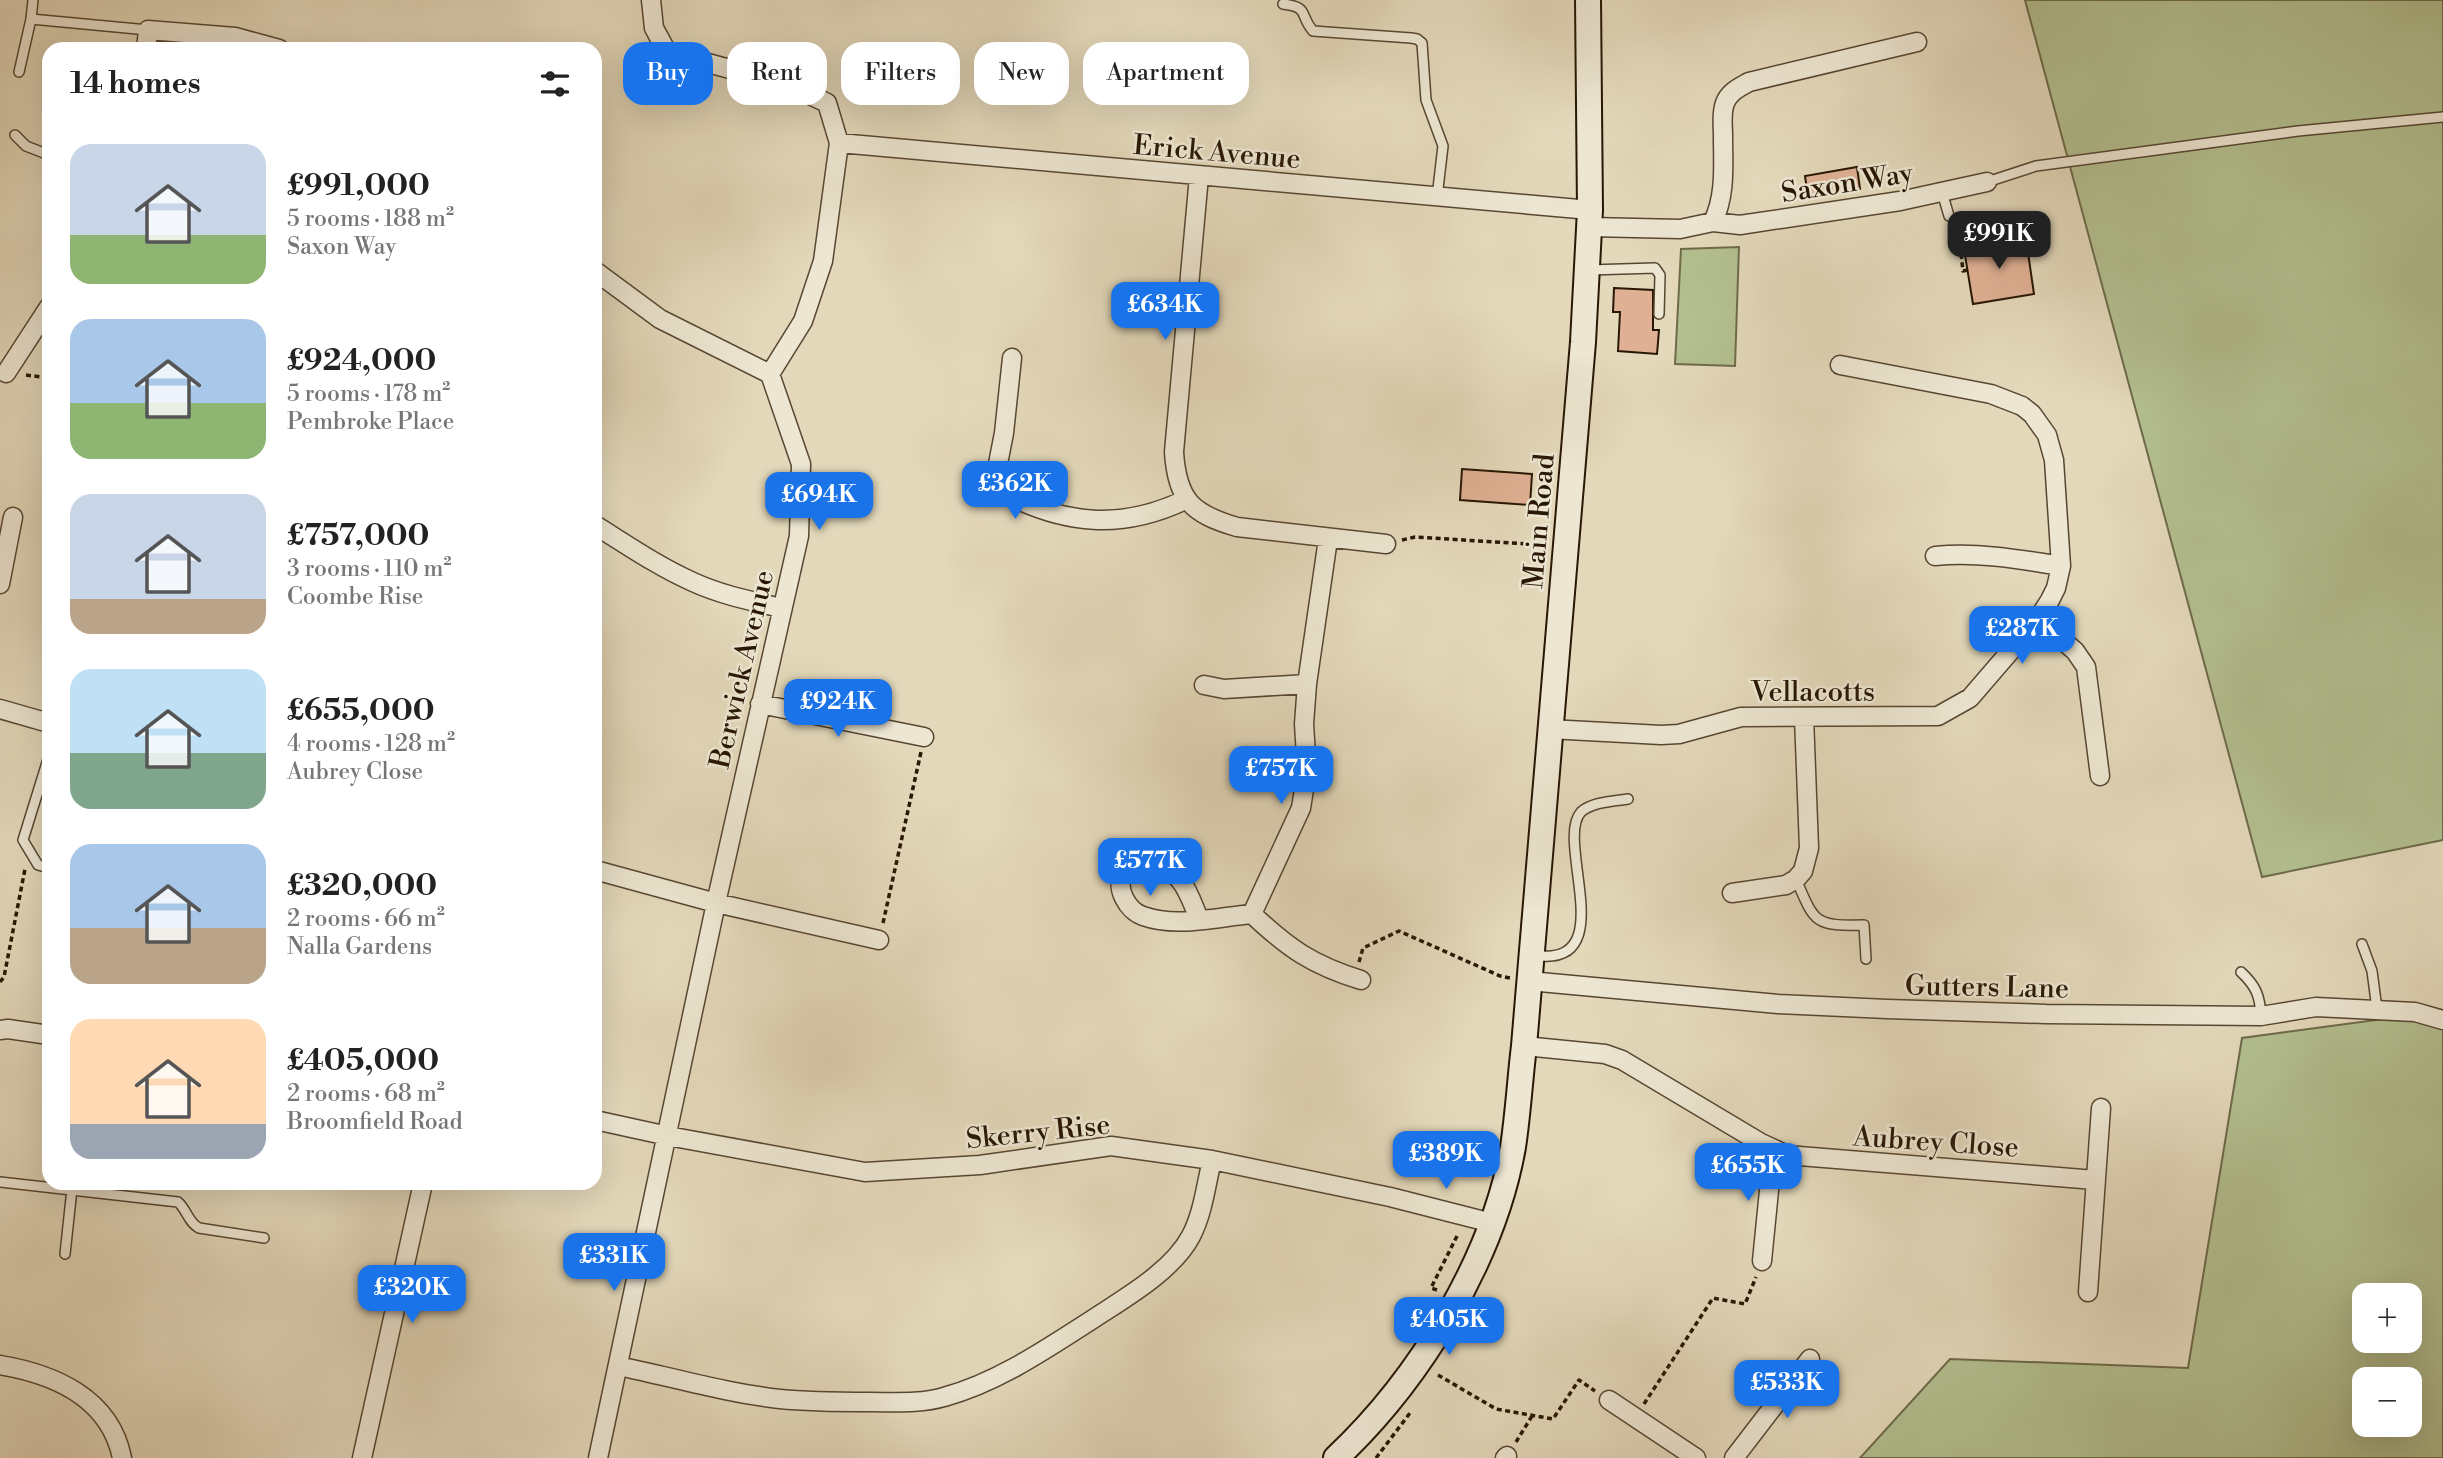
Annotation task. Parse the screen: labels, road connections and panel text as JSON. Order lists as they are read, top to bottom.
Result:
{
  "streets": {
    "main road": ["Main Road"],
    "street": [
      "Erick Avenue",
      "Saxon Way",
      "Berwick Avenue",
      "Vellacotts",
      "Gutters Lane",
      "Skerry Rise",
      "Aubrey Close"
    ]
  },
  "crossings": [
    ["Erick Avenue", "Saxon Way"],
    ["Erick Avenue", "Main Road"],
    ["Saxon Way", "Main Road"],
    ["Main Road", "Vellacotts"],
    ["Main Road", "Gutters Lane"],
    ["Main Road", "Skerry Rise"],
    ["Main Road", "Aubrey Close"],
    ["Berwick Avenue", "Skerry Rise"]
  ],
  "page": {
    "chip": [
      "Buy",
      "Rent",
      "Filters",
      "New",
      "Apartment"
    ],
    "heading": "14 homes",
    "list": [
      {
        "name": "£991,000",
        "note": "5 rooms · 188 m² · Saxon Way"
      },
      {
        "name": "£924,000",
        "note": "5 rooms · 178 m² · Pembroke Place"
      },
      {
        "name": "£757,000",
        "note": "3 rooms · 110 m² · Coombe Rise"
      },
      {
        "name": "£655,000",
        "note": "4 rooms · 128 m² · Aubrey Close"
      },
      {
        "name": "£320,000",
        "note": "2 rooms · 66 m² · Nalla Gardens"
      },
      {
        "name": "£405,000",
        "note": "2 rooms · 68 m² · Broomfield Road"
      }
    ],
    "price": [
      "£991K",
      "£634K",
      "£362K",
      "£694K",
      "£287K",
      "£924K",
      "£757K",
      "£577K",
      "£389K",
      "£655K",
      "£331K",
      "£320K",
      "£405K",
      "£533K"
    ],
    "map_buttons": ["+", "−"]
  }
}
